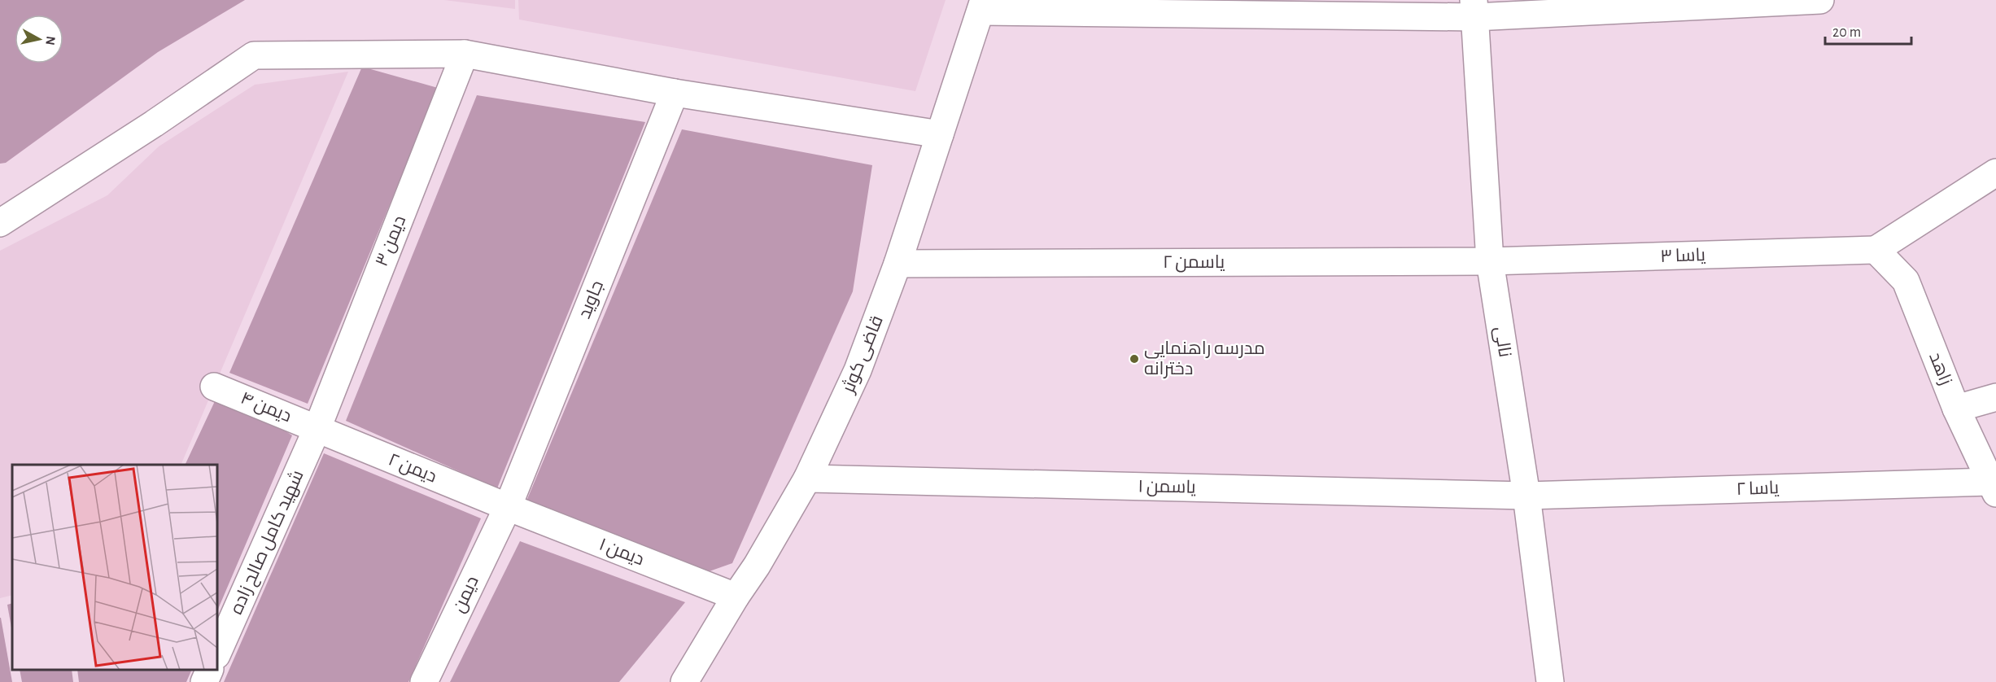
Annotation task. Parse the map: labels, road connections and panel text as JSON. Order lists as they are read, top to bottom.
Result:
{
  "streets": {
    "street": [
      "دیمن ۳",
      "یاسا ۳",
      "یاسمن ۲",
      "جاوید",
      "نالی",
      "قاضی کوثر",
      "زاهد",
      "دیمن ۴",
      "دیمن ۲",
      "یاسمن ۱",
      "یاسا ۲",
      "شهید کامل صالح زاده",
      "دیمن ۱",
      "دیمن"
    ]
  },
  "crossings": [
    ["دیمن ۳", "دیمن ۴"],
    ["دیمن ۳", "دیمن ۲"],
    ["دیمن ۳", "شهید کامل صالح زاده"],
    ["یاسا ۳", "یاسمن ۲"],
    ["یاسا ۳", "نالی"],
    ["یاسا ۳", "زاهد"],
    ["یاسمن ۲", "نالی"],
    ["یاسمن ۲", "قاضی کوثر"],
    ["جاوید", "دیمن ۲"],
    ["جاوید", "دیمن ۱"],
    ["جاوید", "دیمن"],
    ["نالی", "یاسمن ۱"],
    ["نالی", "یاسا ۲"],
    ["قاضی کوثر", "یاسمن ۱"],
    ["قاضی کوثر", "دیمن ۱"],
    ["زاهد", "یاسا ۲"],
    ["دیمن ۴", "دیمن ۲"],
    ["دیمن ۴", "شهید کامل صالح زاده"],
    ["دیمن ۲", "شهید کامل صالح زاده"],
    ["دیمن ۲", "دیمن ۱"],
    ["دیمن ۲", "دیمن"],
    ["یاسمن ۱", "یاسا ۲"],
    ["دیمن ۱", "دیمن"]
  ],
  "places": ["مدرسه راهنمایی دخترانه"],
  "scale_bar": "20 m",
  "north": "right"
}
